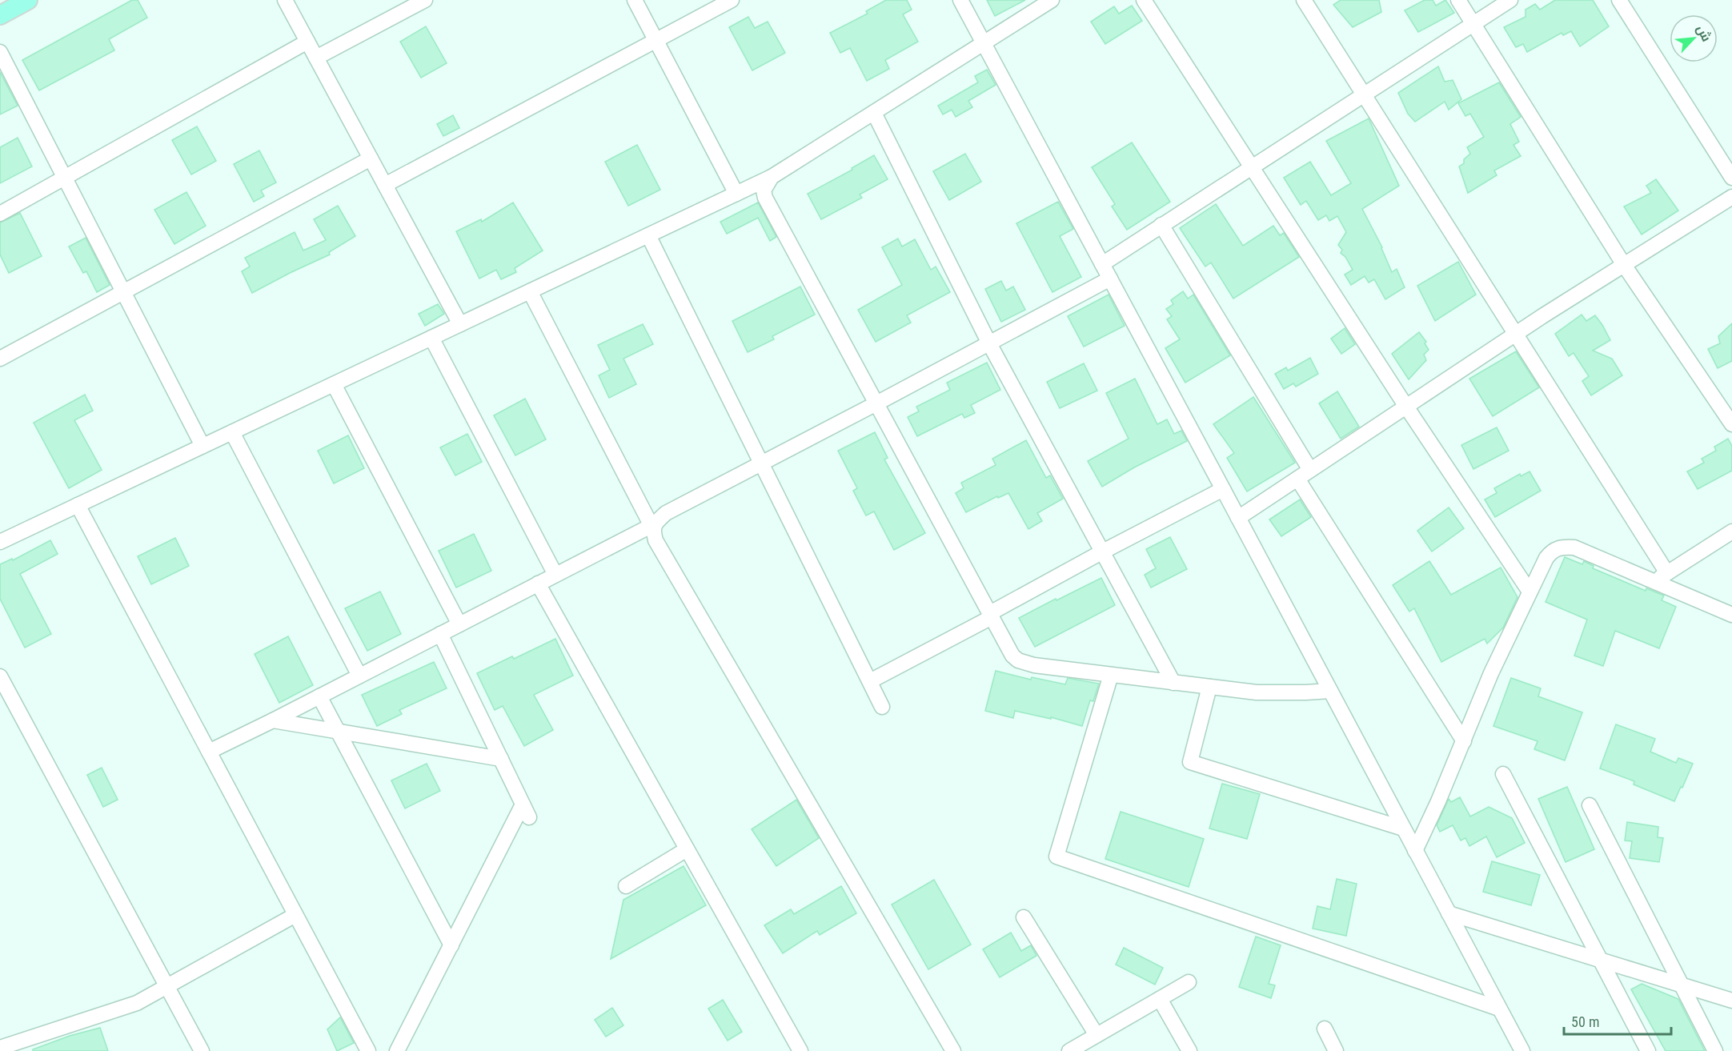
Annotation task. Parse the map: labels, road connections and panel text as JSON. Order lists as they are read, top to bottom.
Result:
{
  "scale_bar": "50 m",
  "north": "top right"
}
